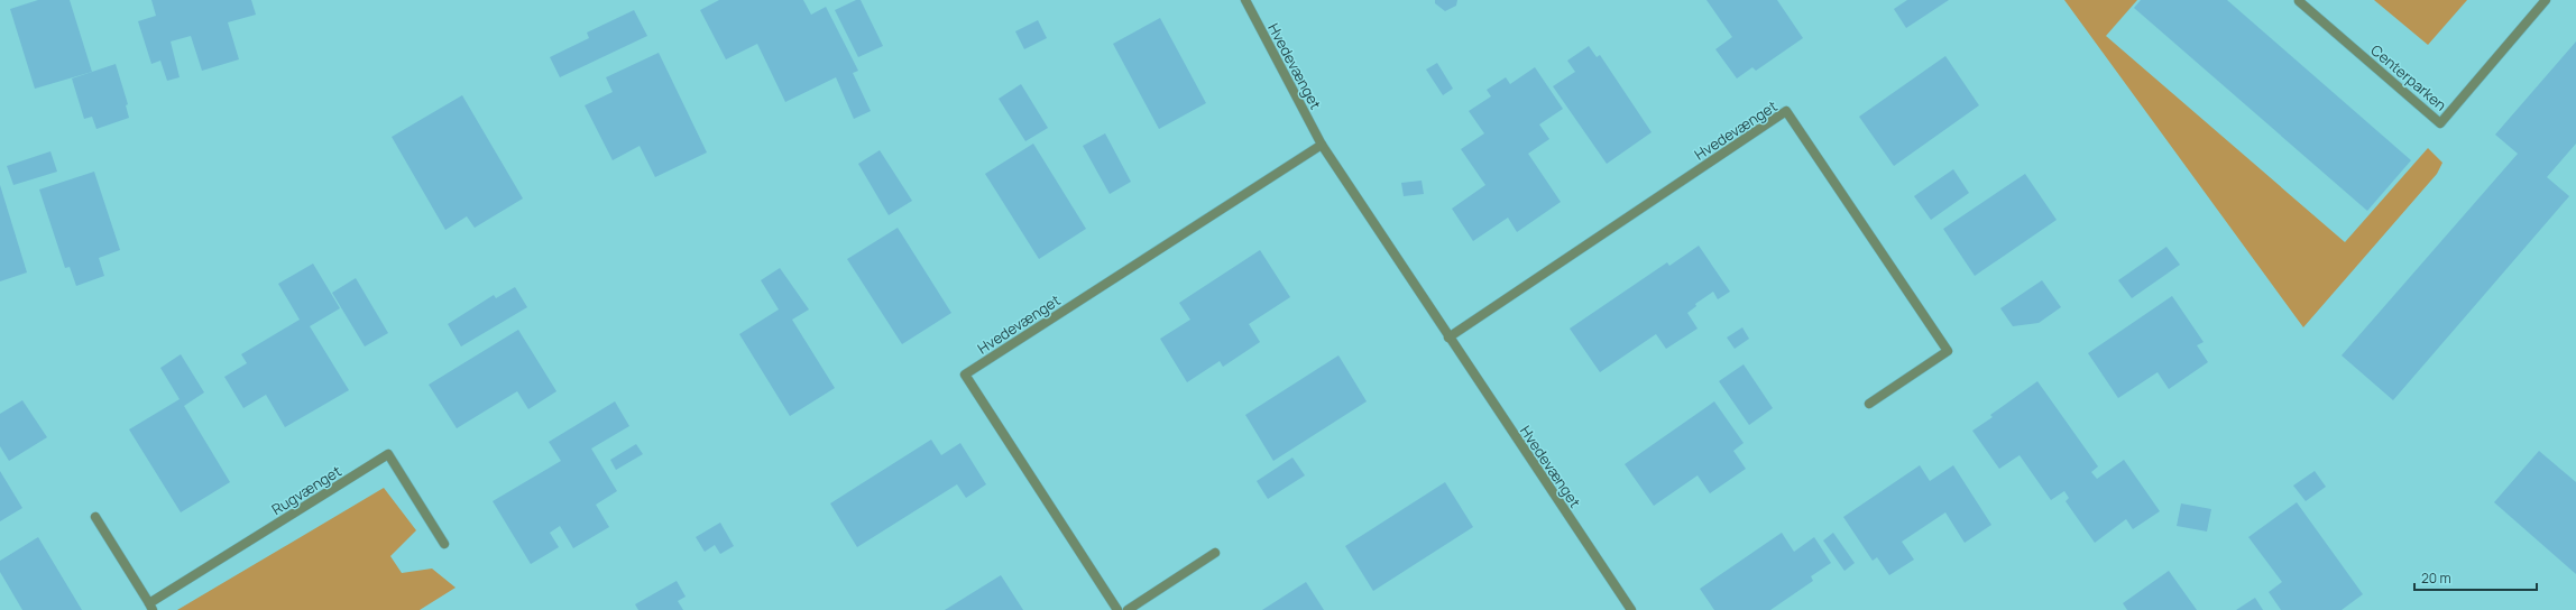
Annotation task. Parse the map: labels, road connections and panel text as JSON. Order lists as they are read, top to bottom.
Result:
{
  "streets": {
    "street": ["Hvedevænget", "Centerparken", "Rugvænget"]
  },
  "scale_bar": "20 m"
}
